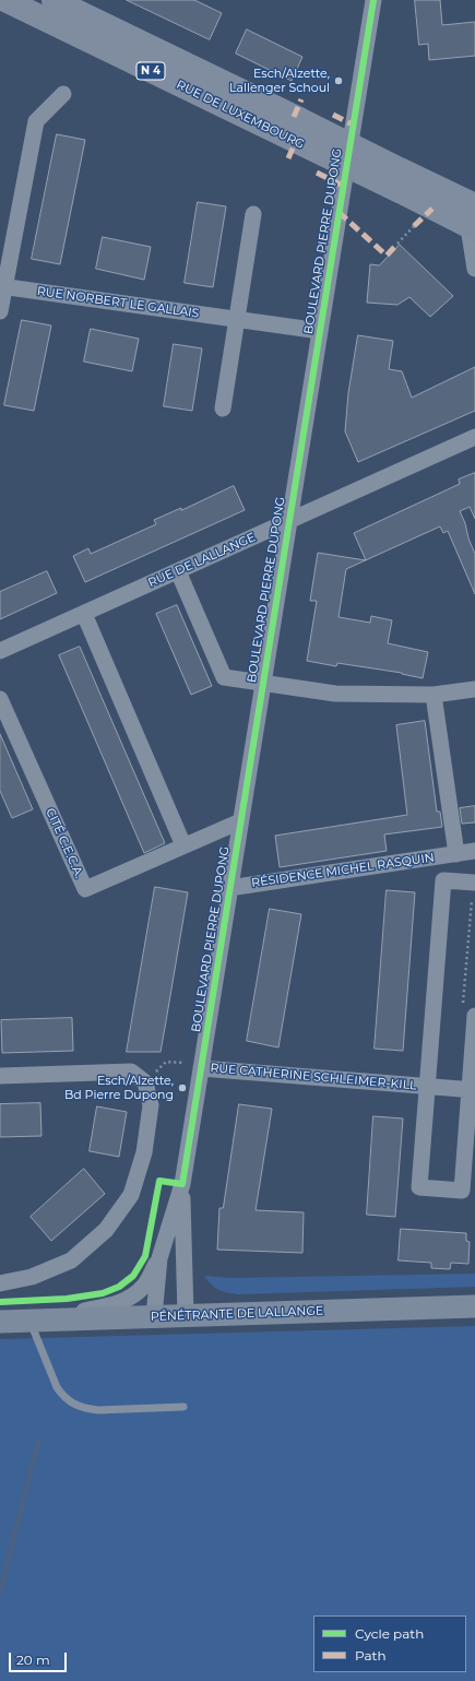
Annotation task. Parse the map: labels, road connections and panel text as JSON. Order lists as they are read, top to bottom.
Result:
{
  "streets": {
    "main road": ["N 4", "RUE DE LUXEMBOURG", "PÉNÉTRANTE DE LALLANGE"],
    "street": [
      "BOULEVARD PIERRE DUPONG",
      "RUE NORBERT LE GALLAIS",
      "RUE DE LALLANGE",
      "CITÉ C.E.C.A.",
      "RÉSIDENCE MICHEL RASQUIN",
      "RUE CATHERINE SCHLEIMER-KILL"
    ]
  },
  "crossings": [
    ["BOULEVARD PIERRE DUPONG", "RUE NORBERT LE GALLAIS"],
    ["BOULEVARD PIERRE DUPONG", "RUE DE LALLANGE"],
    ["BOULEVARD PIERRE DUPONG", "CITÉ C.E.C.A."],
    ["BOULEVARD PIERRE DUPONG", "RÉSIDENCE MICHEL RASQUIN"],
    ["BOULEVARD PIERRE DUPONG", "RUE CATHERINE SCHLEIMER-KILL"],
    ["BOULEVARD PIERRE DUPONG", "PÉNÉTRANTE DE LALLANGE"]
  ],
  "places": ["Esch/Alzette, Lallenger Schoul", "Esch/Alzette, Bd Pierre Dupong"],
  "legend": ["Cycle path", "Path"],
  "scale_bar": "20 m"
}
